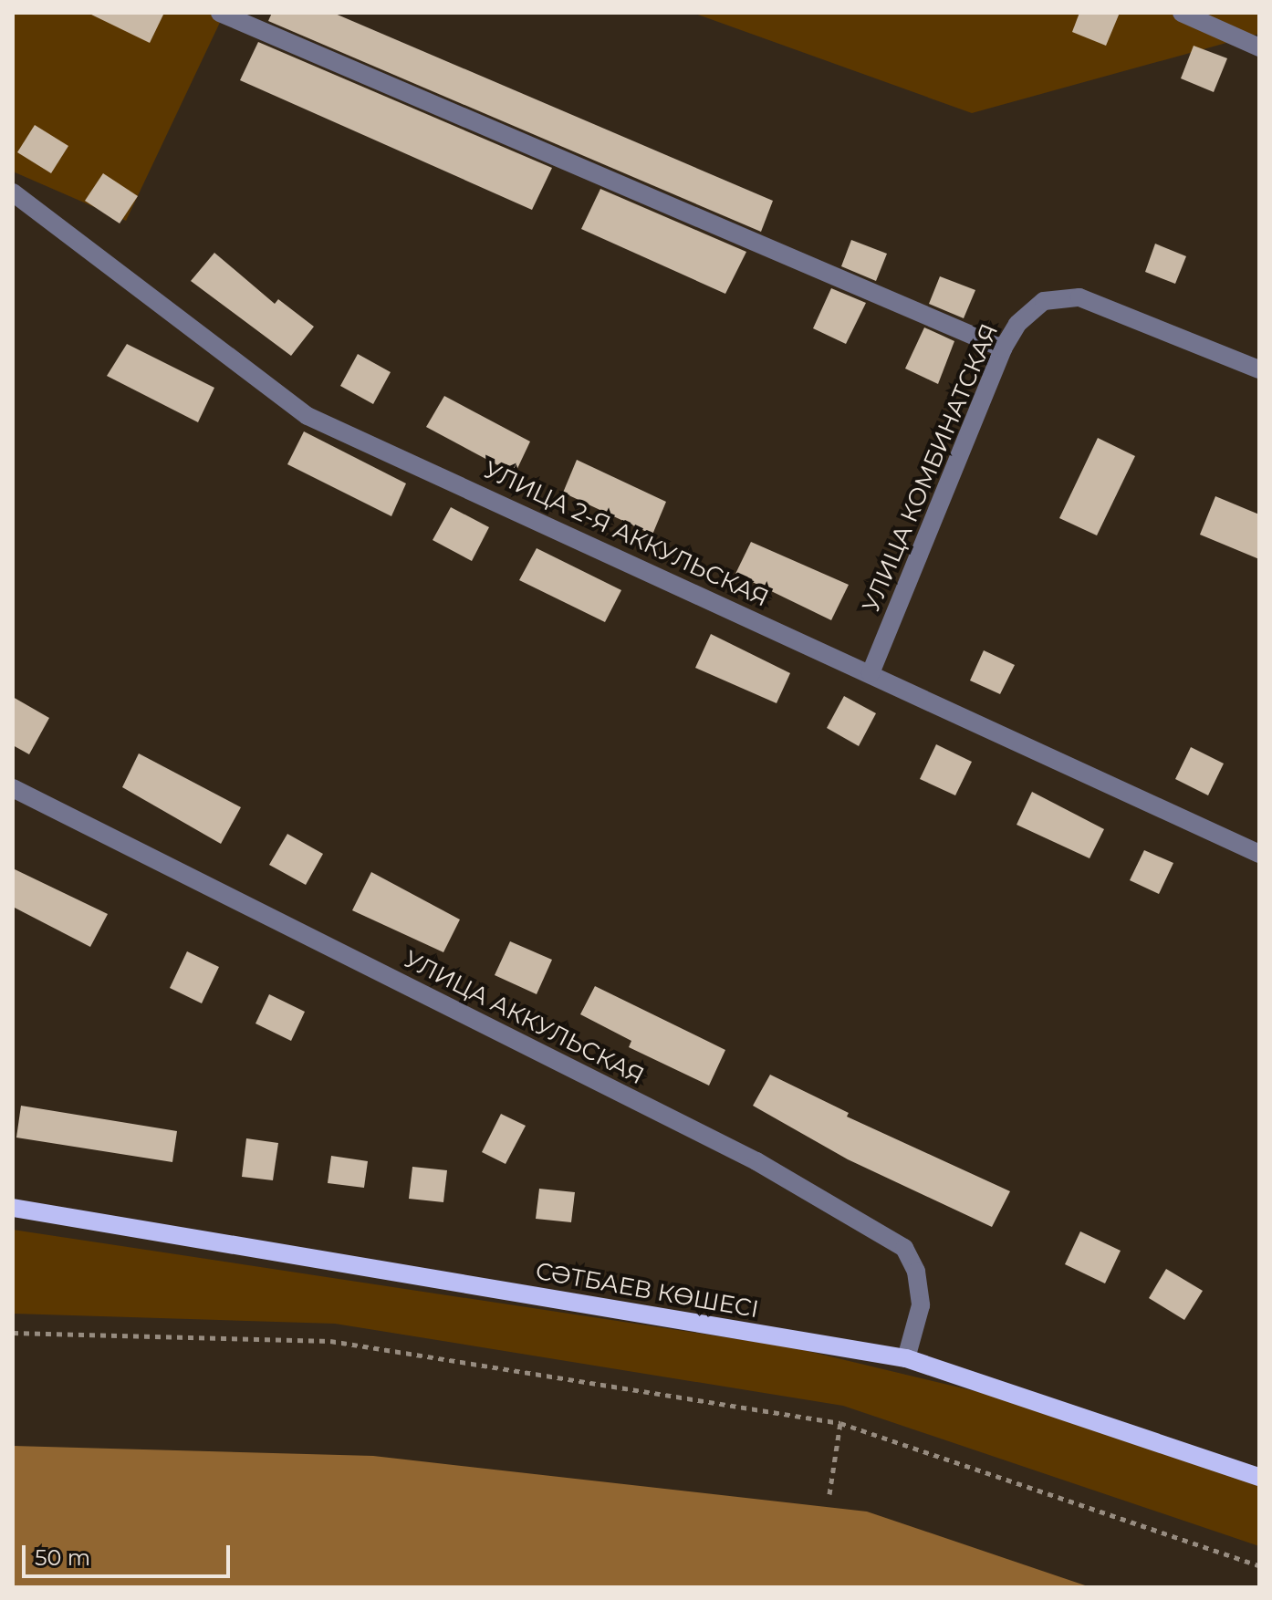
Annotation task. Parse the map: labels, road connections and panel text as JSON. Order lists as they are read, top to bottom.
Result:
{
  "streets": {
    "main road": ["СӘТБАЕВ КӨШЕСІ"],
    "street": ["УЛИЦА КОМБИНАТСКАЯ", "УЛИЦА 2-Я АККУЛЬСКАЯ", "УЛИЦА АККУЛЬСКАЯ"]
  },
  "crossings": [
    ["УЛИЦА КОМБИНАТСКАЯ", "УЛИЦА 2-Я АККУЛЬСКАЯ"],
    ["УЛИЦА АККУЛЬСКАЯ", "СӘТБАЕВ КӨШЕСІ"]
  ],
  "scale_bar": "50 m"
}
